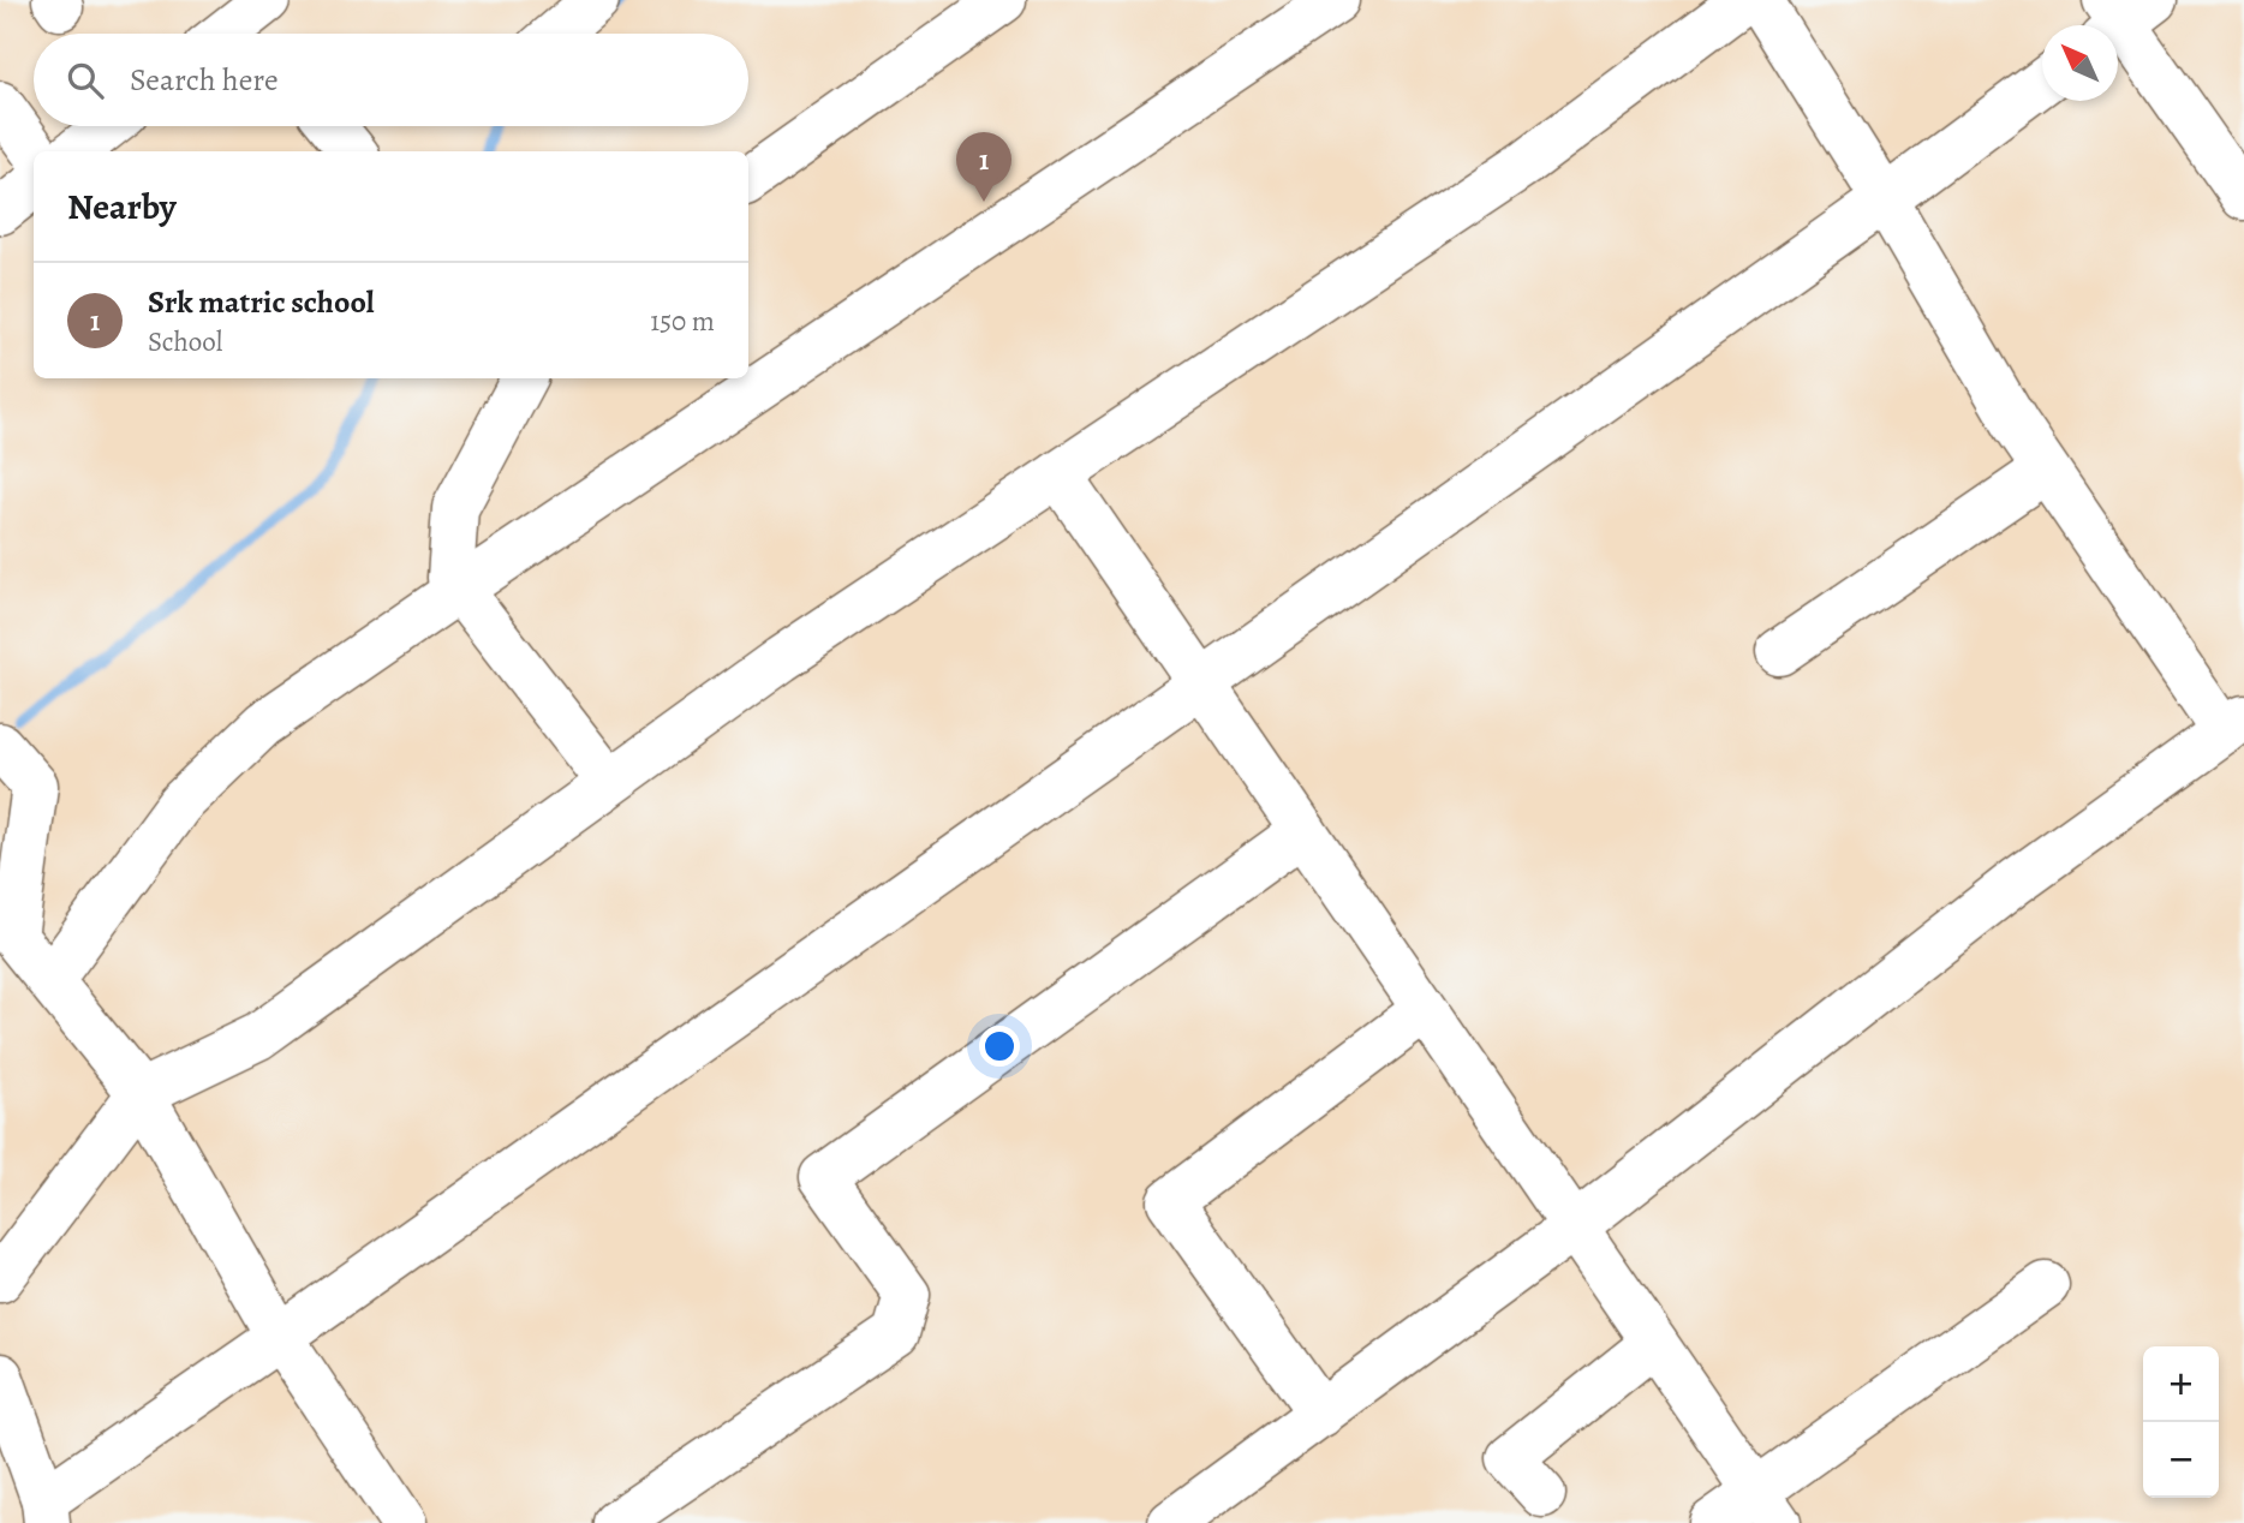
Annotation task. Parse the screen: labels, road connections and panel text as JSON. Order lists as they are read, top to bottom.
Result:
{
  "north": "top left",
  "page": {
    "search": "Search here",
    "pins": "1",
    "heading": "Nearby",
    "list": [
      {
        "mark": "1",
        "name": "Srk matric school",
        "note": "School",
        "value": "150 m"
      }
    ],
    "map_buttons": ["+", "−"]
  }
}
